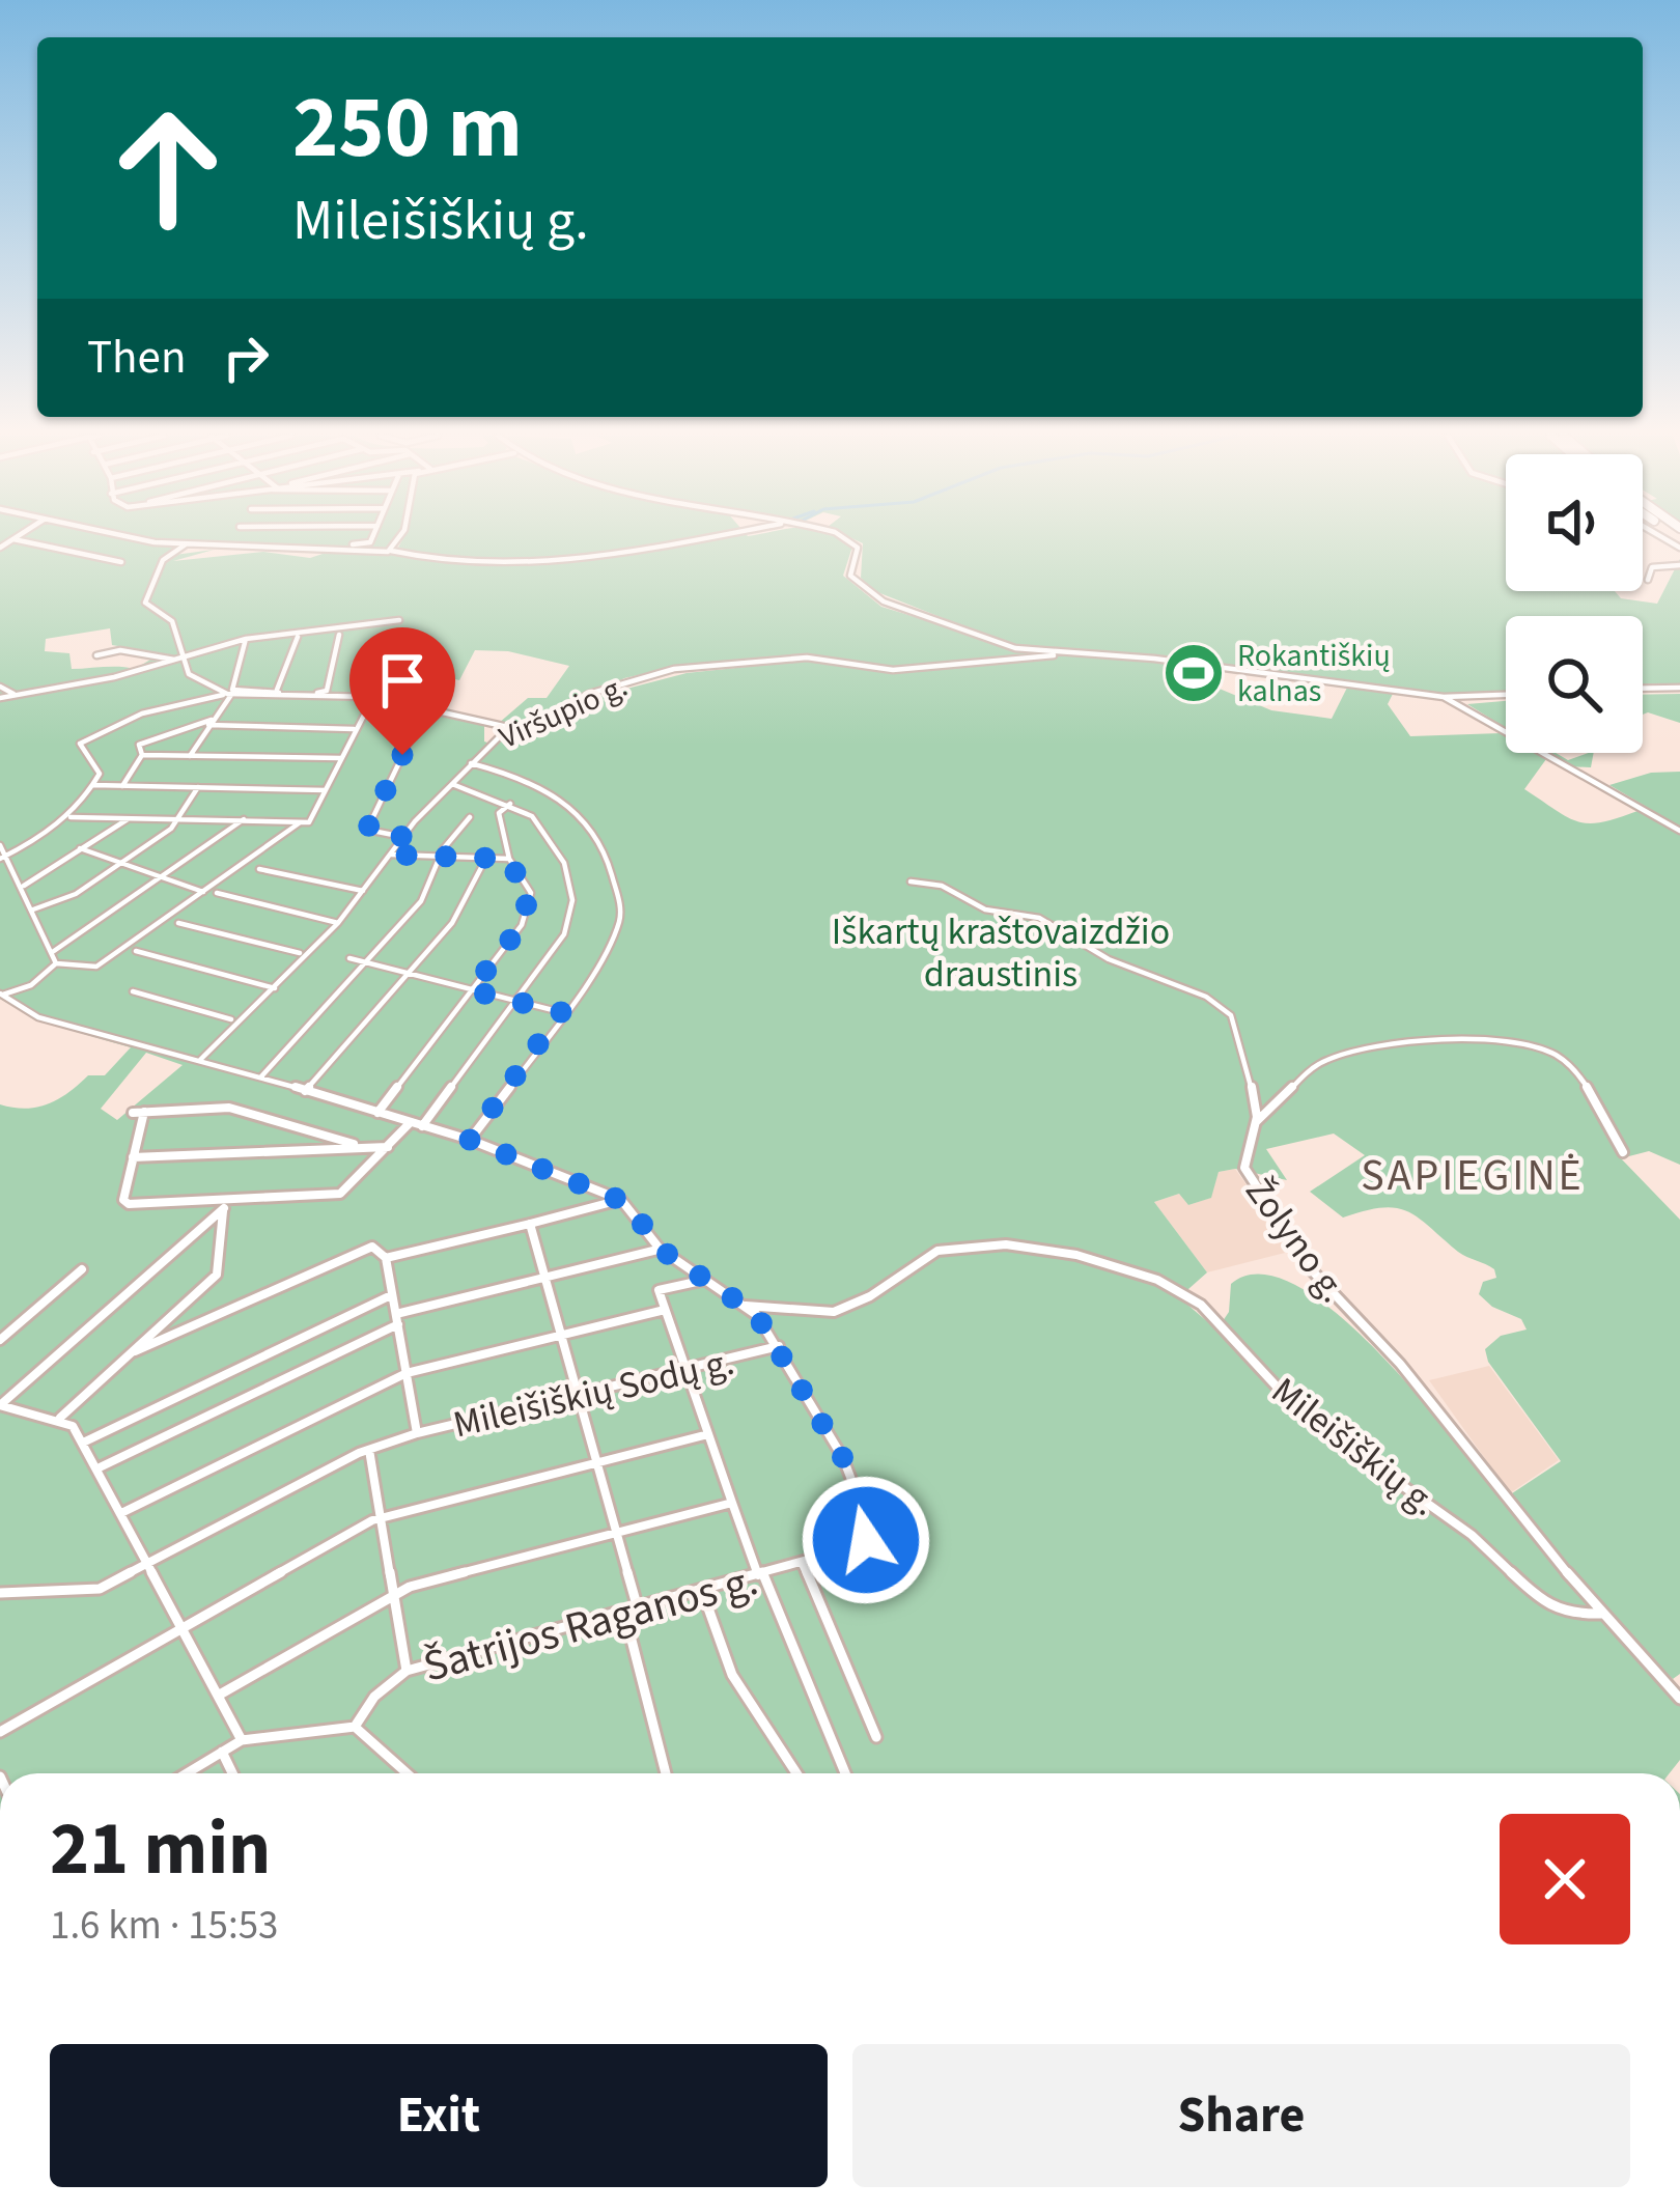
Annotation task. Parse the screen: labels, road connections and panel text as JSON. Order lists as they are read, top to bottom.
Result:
{
  "streets": {
    "street": [
      "Viršupio g.",
      "Žolyno g.",
      "Mileišiškių Sodų g.",
      "Mileišiškių g.",
      "Šatrijos Raganos g."
    ]
  },
  "crossings": [
    ["Žolyno g.", "Mileišiškių g."],
    ["Mileišiškių Sodų g.", "Šatrijos Raganos g."],
    ["Mileišiškių g.", "Šatrijos Raganos g."]
  ],
  "districts": ["SAPIEGINĖ"],
  "parks": ["Iškartų kraštovaizdžio draustinis"],
  "places": {
    "sports": ["Rokantiškių kalnas"]
  },
  "page": {
    "turn": ["250 m", "Mileišiškių g."],
    "then": "Then",
    "heading": ["21 min", "1.6 km · 15:53"],
    "buttons": ["Exit", "Share"]
  }
}
